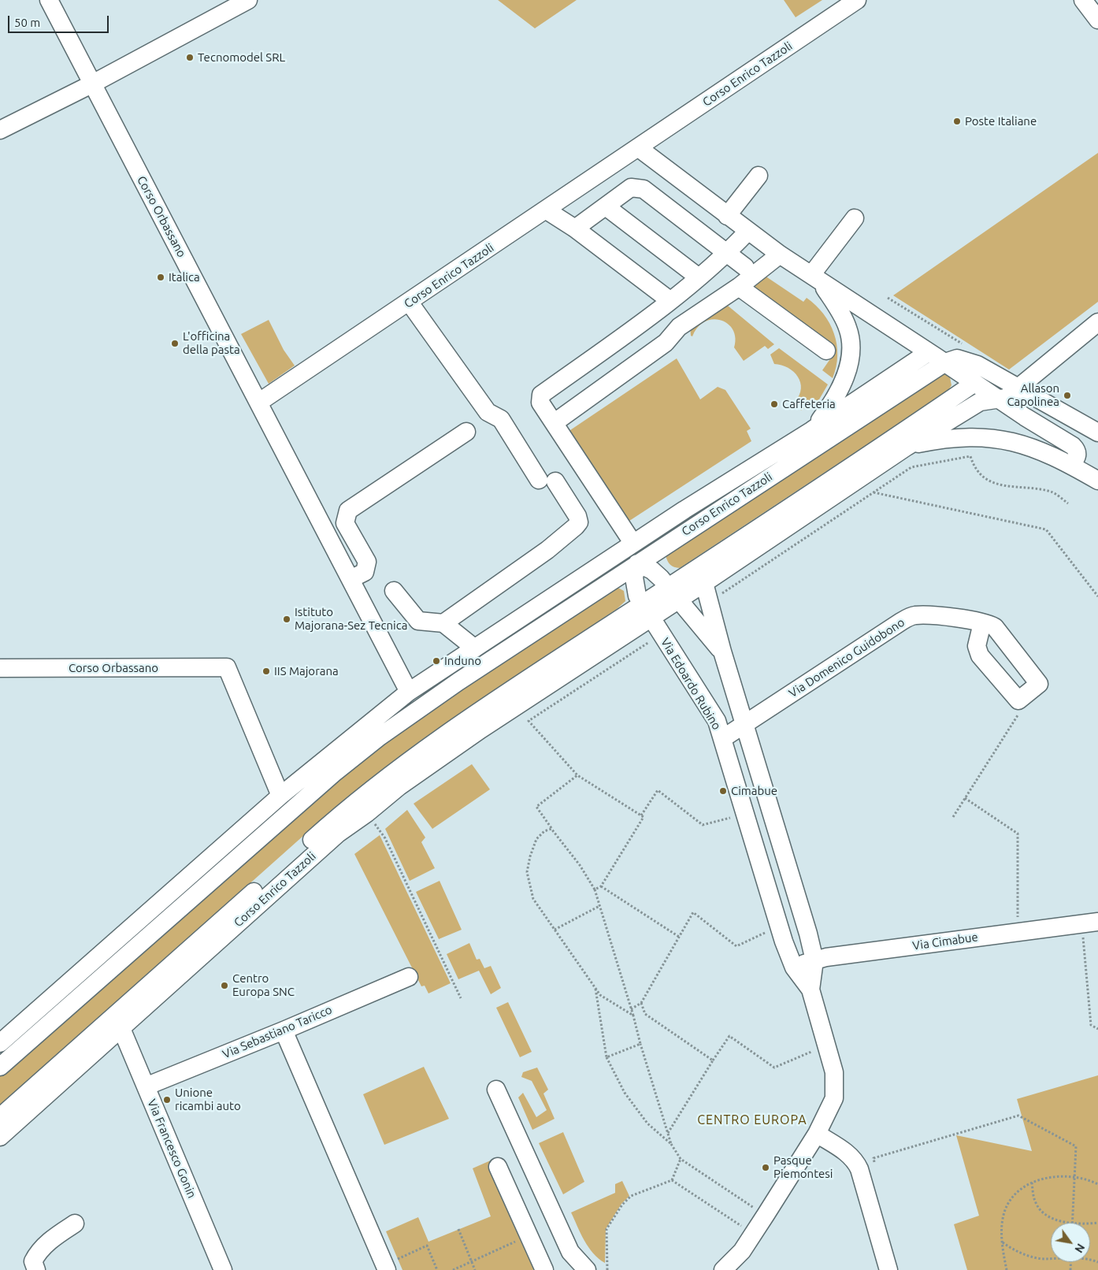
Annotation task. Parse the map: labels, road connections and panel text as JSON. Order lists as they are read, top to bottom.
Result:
{
  "streets": {
    "street": [
      "Corso Enrico Tazzoli",
      "Corso Orbassano",
      "Via Domenico Guidobono",
      "Via Edoardo Rubino",
      "Via Cimabue",
      "Via Sebastiano Taricco",
      "Via Francesco Gonin"
    ]
  },
  "crossings": [
    ["Corso Enrico Tazzoli", "Corso Orbassano"],
    ["Corso Enrico Tazzoli", "Via Edoardo Rubino"],
    ["Corso Enrico Tazzoli", "Via Francesco Gonin"],
    ["Via Domenico Guidobono", "Via Edoardo Rubino"],
    ["Via Edoardo Rubino", "Via Cimabue"],
    ["Via Sebastiano Taricco", "Via Francesco Gonin"]
  ],
  "districts": ["CENTRO EUROPA"],
  "places": [
    "Tecnomodel SRL",
    "Poste Italiane",
    "Italica",
    "L'officina della pasta",
    "Allason Capolinea",
    "Caffeteria",
    "Istituto Majorana-Sez Tecnica",
    "Induno",
    "IIS Majorana",
    "Cimabue",
    "Centro Europa SNC",
    "Unione ricambi auto",
    "Pasque Piemontesi"
  ],
  "scale_bar": "50 m",
  "north": "bottom right"
}
